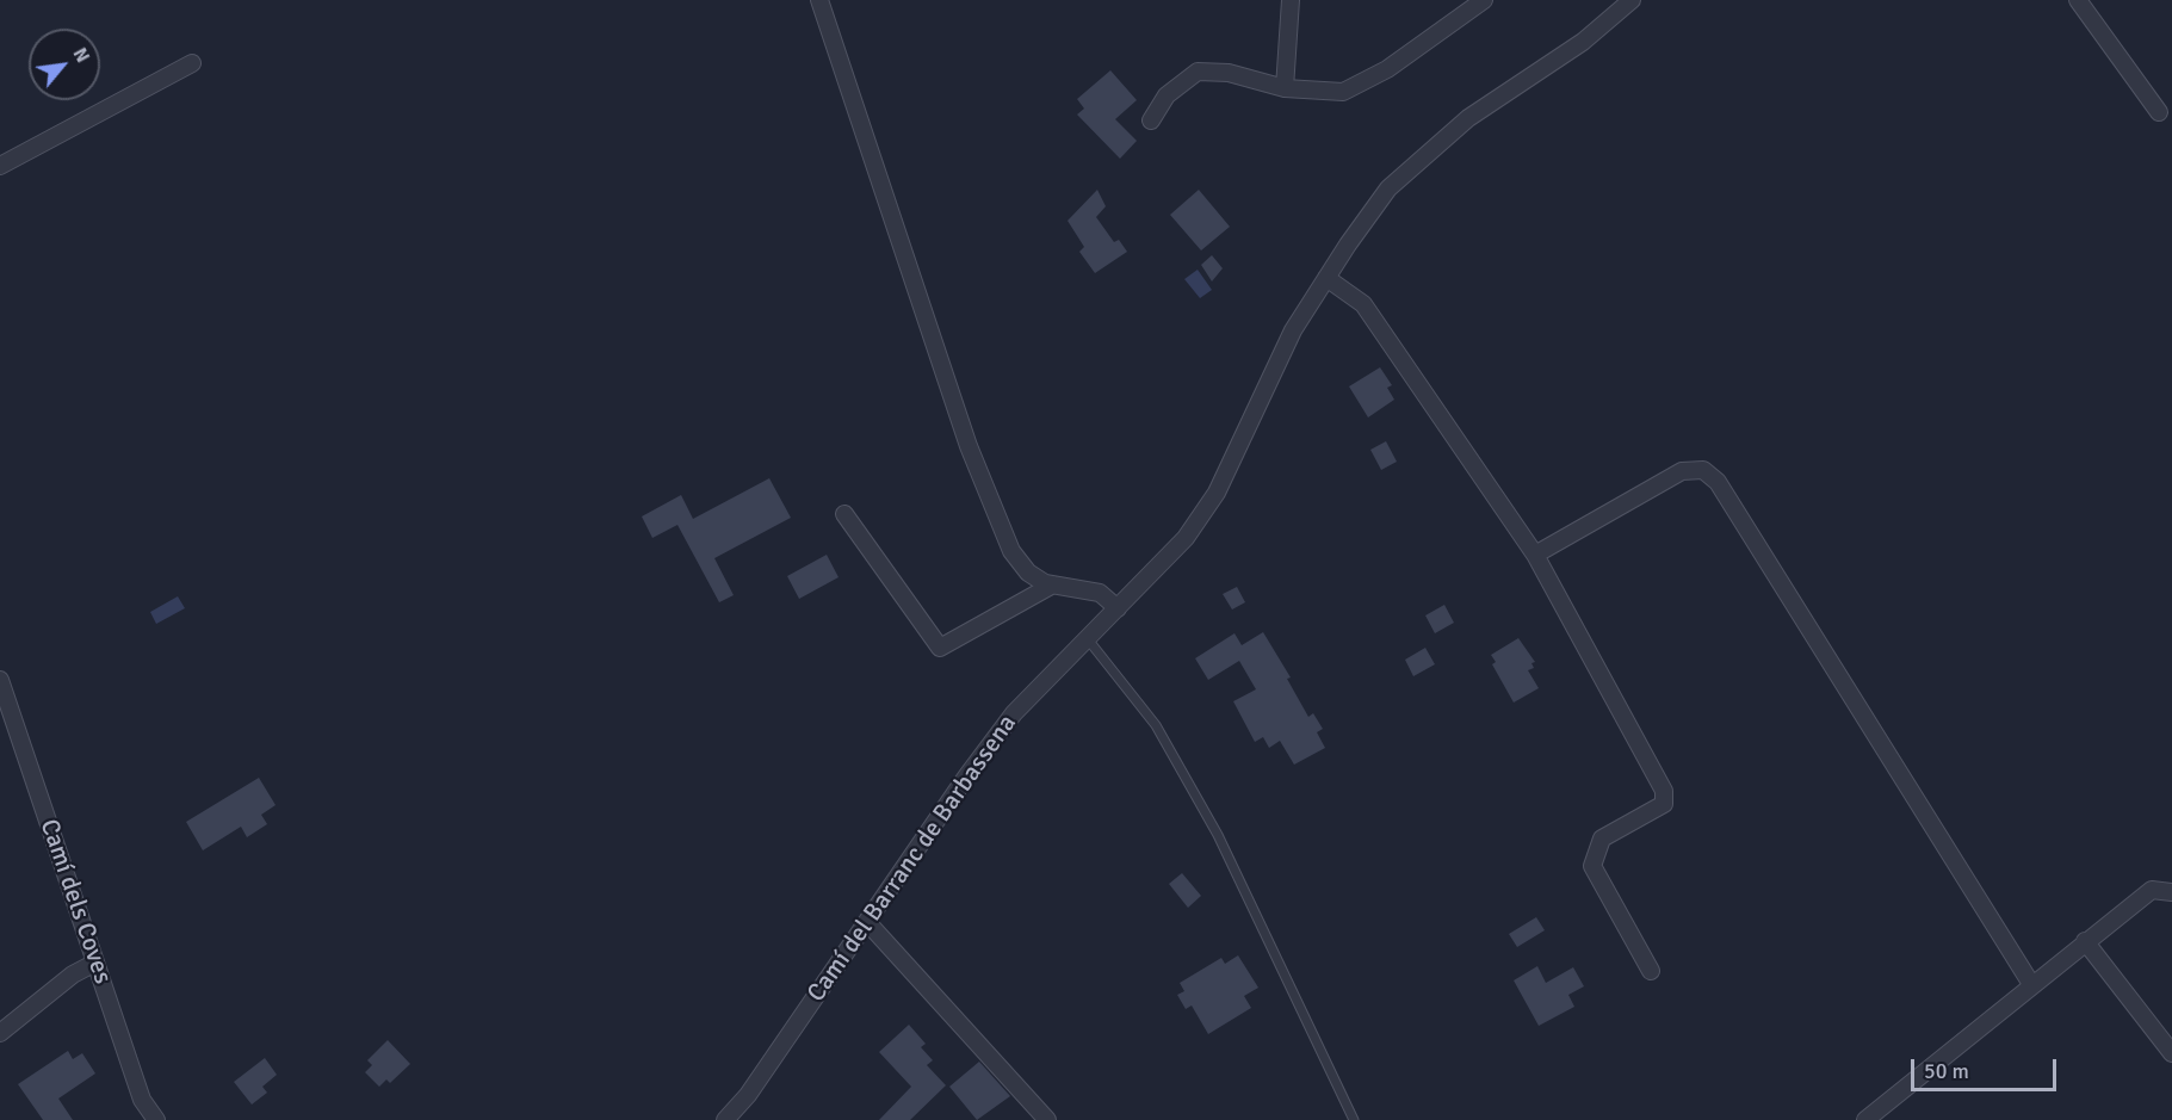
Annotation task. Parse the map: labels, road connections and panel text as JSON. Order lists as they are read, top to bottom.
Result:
{
  "streets": {
    "street": ["Camí del Barranc de Barbassena", "Camí dels Coves"]
  },
  "scale_bar": "50 m",
  "north": "top right"
}
